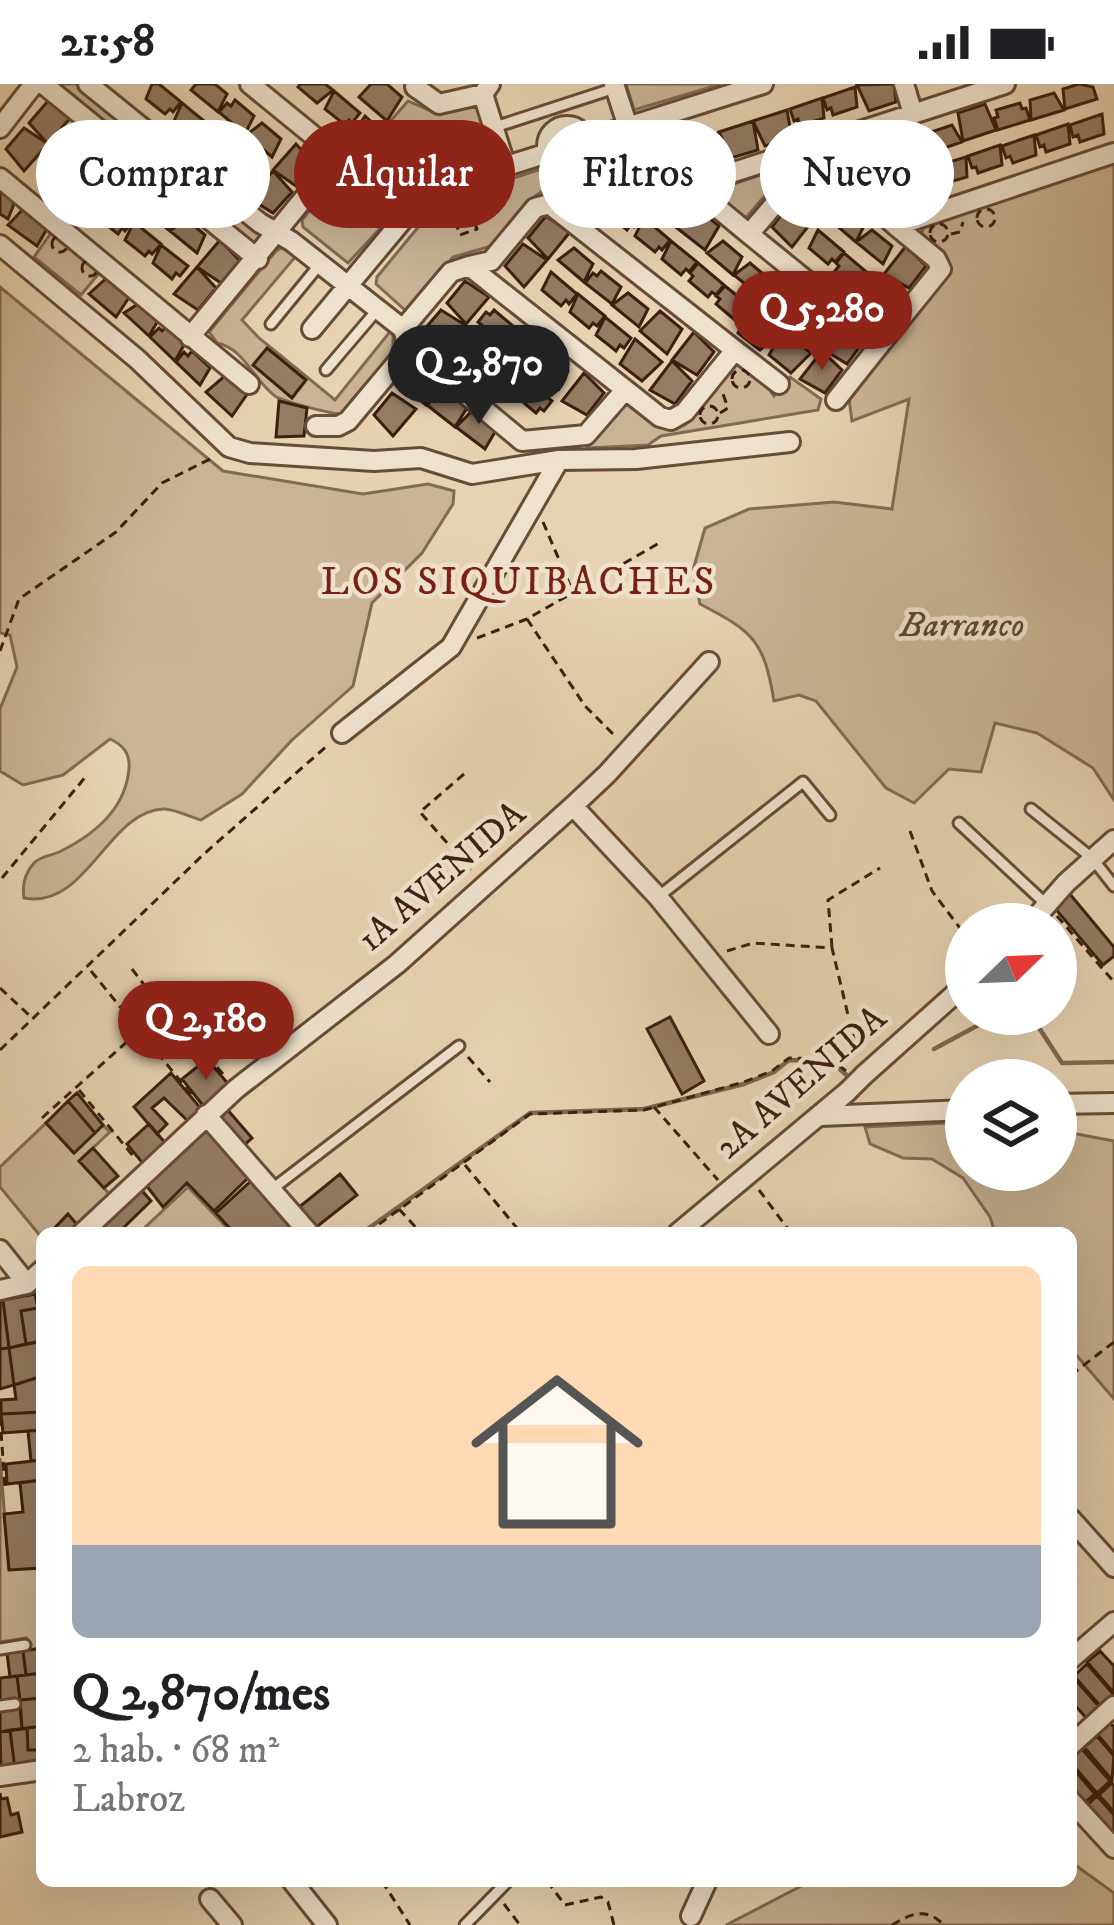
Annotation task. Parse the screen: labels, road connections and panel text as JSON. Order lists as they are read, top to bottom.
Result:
{
  "streets": {
    "street": ["1A AVENIDA", "2A AVENIDA"]
  },
  "districts": ["LOS SIQUIBACHES"],
  "parks": ["Barranco"],
  "north": "top right",
  "page": {
    "status": "21:58",
    "chip": [
      "Comprar",
      "Alquilar",
      "Filtros",
      "Nuevo"
    ],
    "price": ["Q 5,280", "Q 2,870", "Q 2,180"],
    "list": [
      {
        "name": "Q 2,870/mes",
        "note": "2 hab. · 68 m² · Labroz"
      }
    ]
  }
}
